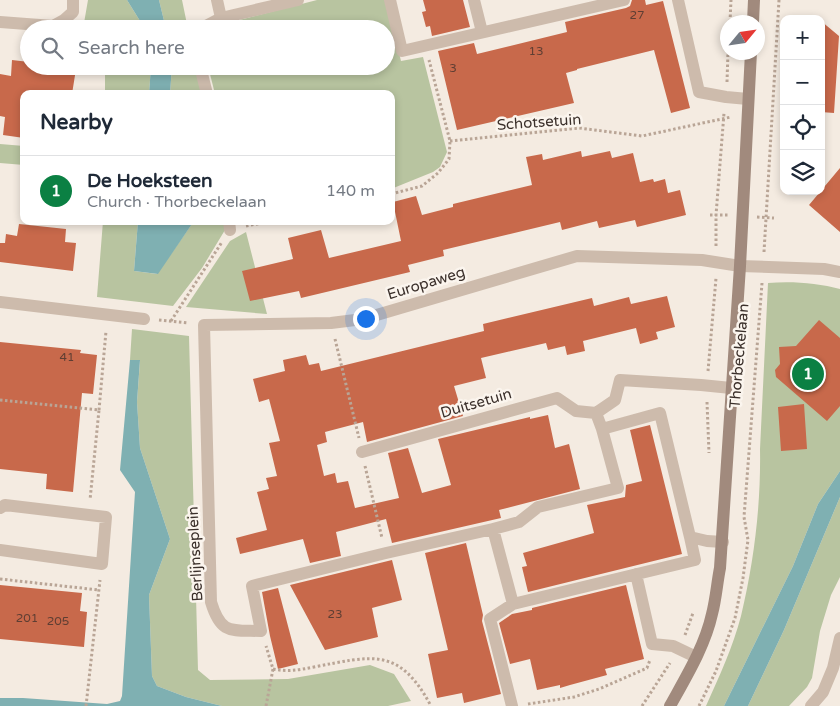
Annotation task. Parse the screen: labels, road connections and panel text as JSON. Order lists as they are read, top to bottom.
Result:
{
  "streets": {
    "street": [
      "Europaweg",
      "Thorbeckelaan",
      "Duitsetuin",
      "Berlijnseplein"
    ],
    "path": ["Schotsetuin"]
  },
  "crossings": [
    ["Schotsetuin", "Thorbeckelaan"],
    ["Europaweg", "Thorbeckelaan"],
    ["Europaweg", "Berlijnseplein"]
  ],
  "house_numbers": [
    "27",
    "13",
    "3",
    "41",
    "23",
    "201",
    "205"
  ],
  "north": "top right",
  "page": {
    "map_buttons": ["+", "−"],
    "search": "Search here",
    "heading": "Nearby",
    "list": [
      {
        "mark": "1",
        "name": "De Hoeksteen",
        "note": "Church · Thorbeckelaan",
        "value": "140 m"
      }
    ],
    "pins": "1"
  }
}
